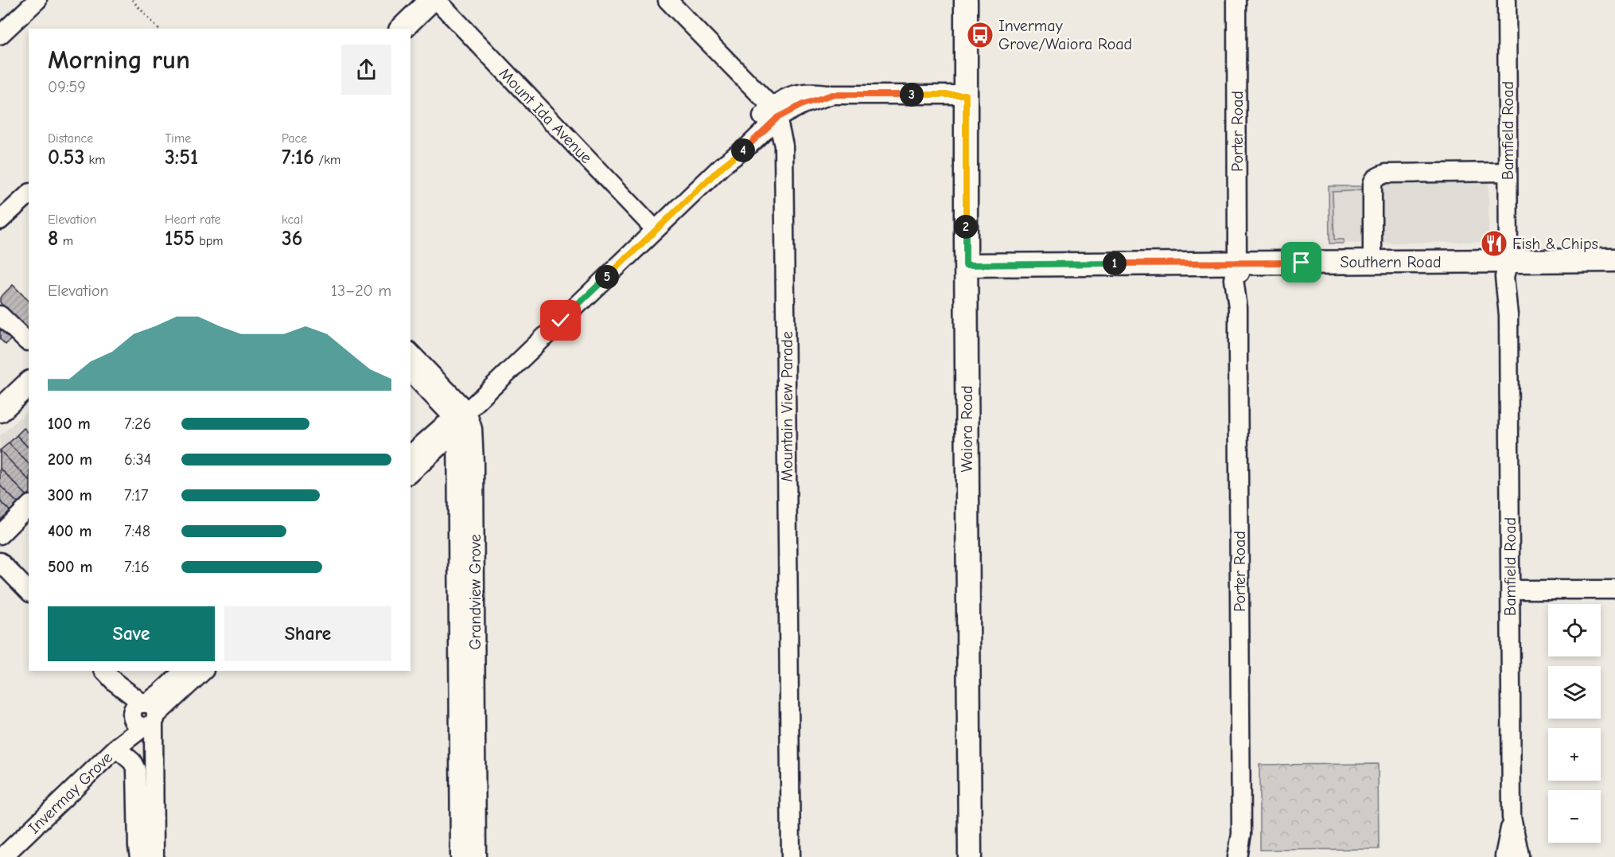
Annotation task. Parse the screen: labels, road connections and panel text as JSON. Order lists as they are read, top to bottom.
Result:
{
  "streets": {
    "main road": ["Southern Road", "Waiora Road"],
    "street": [
      "Mount Ida Avenue",
      "Bamfield Road",
      "Porter Road",
      "Mountain View Parade",
      "Grandview Grove",
      "Invermay Grove"
    ]
  },
  "crossings": [
    ["Bamfield Road", "Southern Road"],
    ["Porter Road", "Southern Road"],
    ["Southern Road", "Waiora Road"]
  ],
  "places": {
    "bus stop": ["Invermay Grove/Waiora Road"],
    "restaurant": ["Fish & Chips"]
  },
  "page": {
    "heading": ["Morning run", "09:59"],
    "pins": [
      "3",
      "4",
      "2",
      "1",
      "5"
    ],
    "stats": [
      ["Distance", "0.53 km"],
      ["Time", "3:51"],
      ["Pace", "7:16 /km"],
      ["Elevation", "8 m"],
      ["Heart rate", "155 bpm"],
      ["kcal", "36"]
    ],
    "chart": ["Elevation", "13–20 m"],
    "list": [
      {
        "name": "100 m",
        "note": "7:26"
      },
      {
        "name": "200 m",
        "note": "6:34"
      },
      {
        "name": "300 m",
        "note": "7:17"
      },
      {
        "name": "400 m",
        "note": "7:48"
      },
      {
        "name": "500 m",
        "note": "7:16"
      }
    ],
    "buttons": ["Save", "Share"],
    "map_buttons": ["+", "−"]
  }
}
